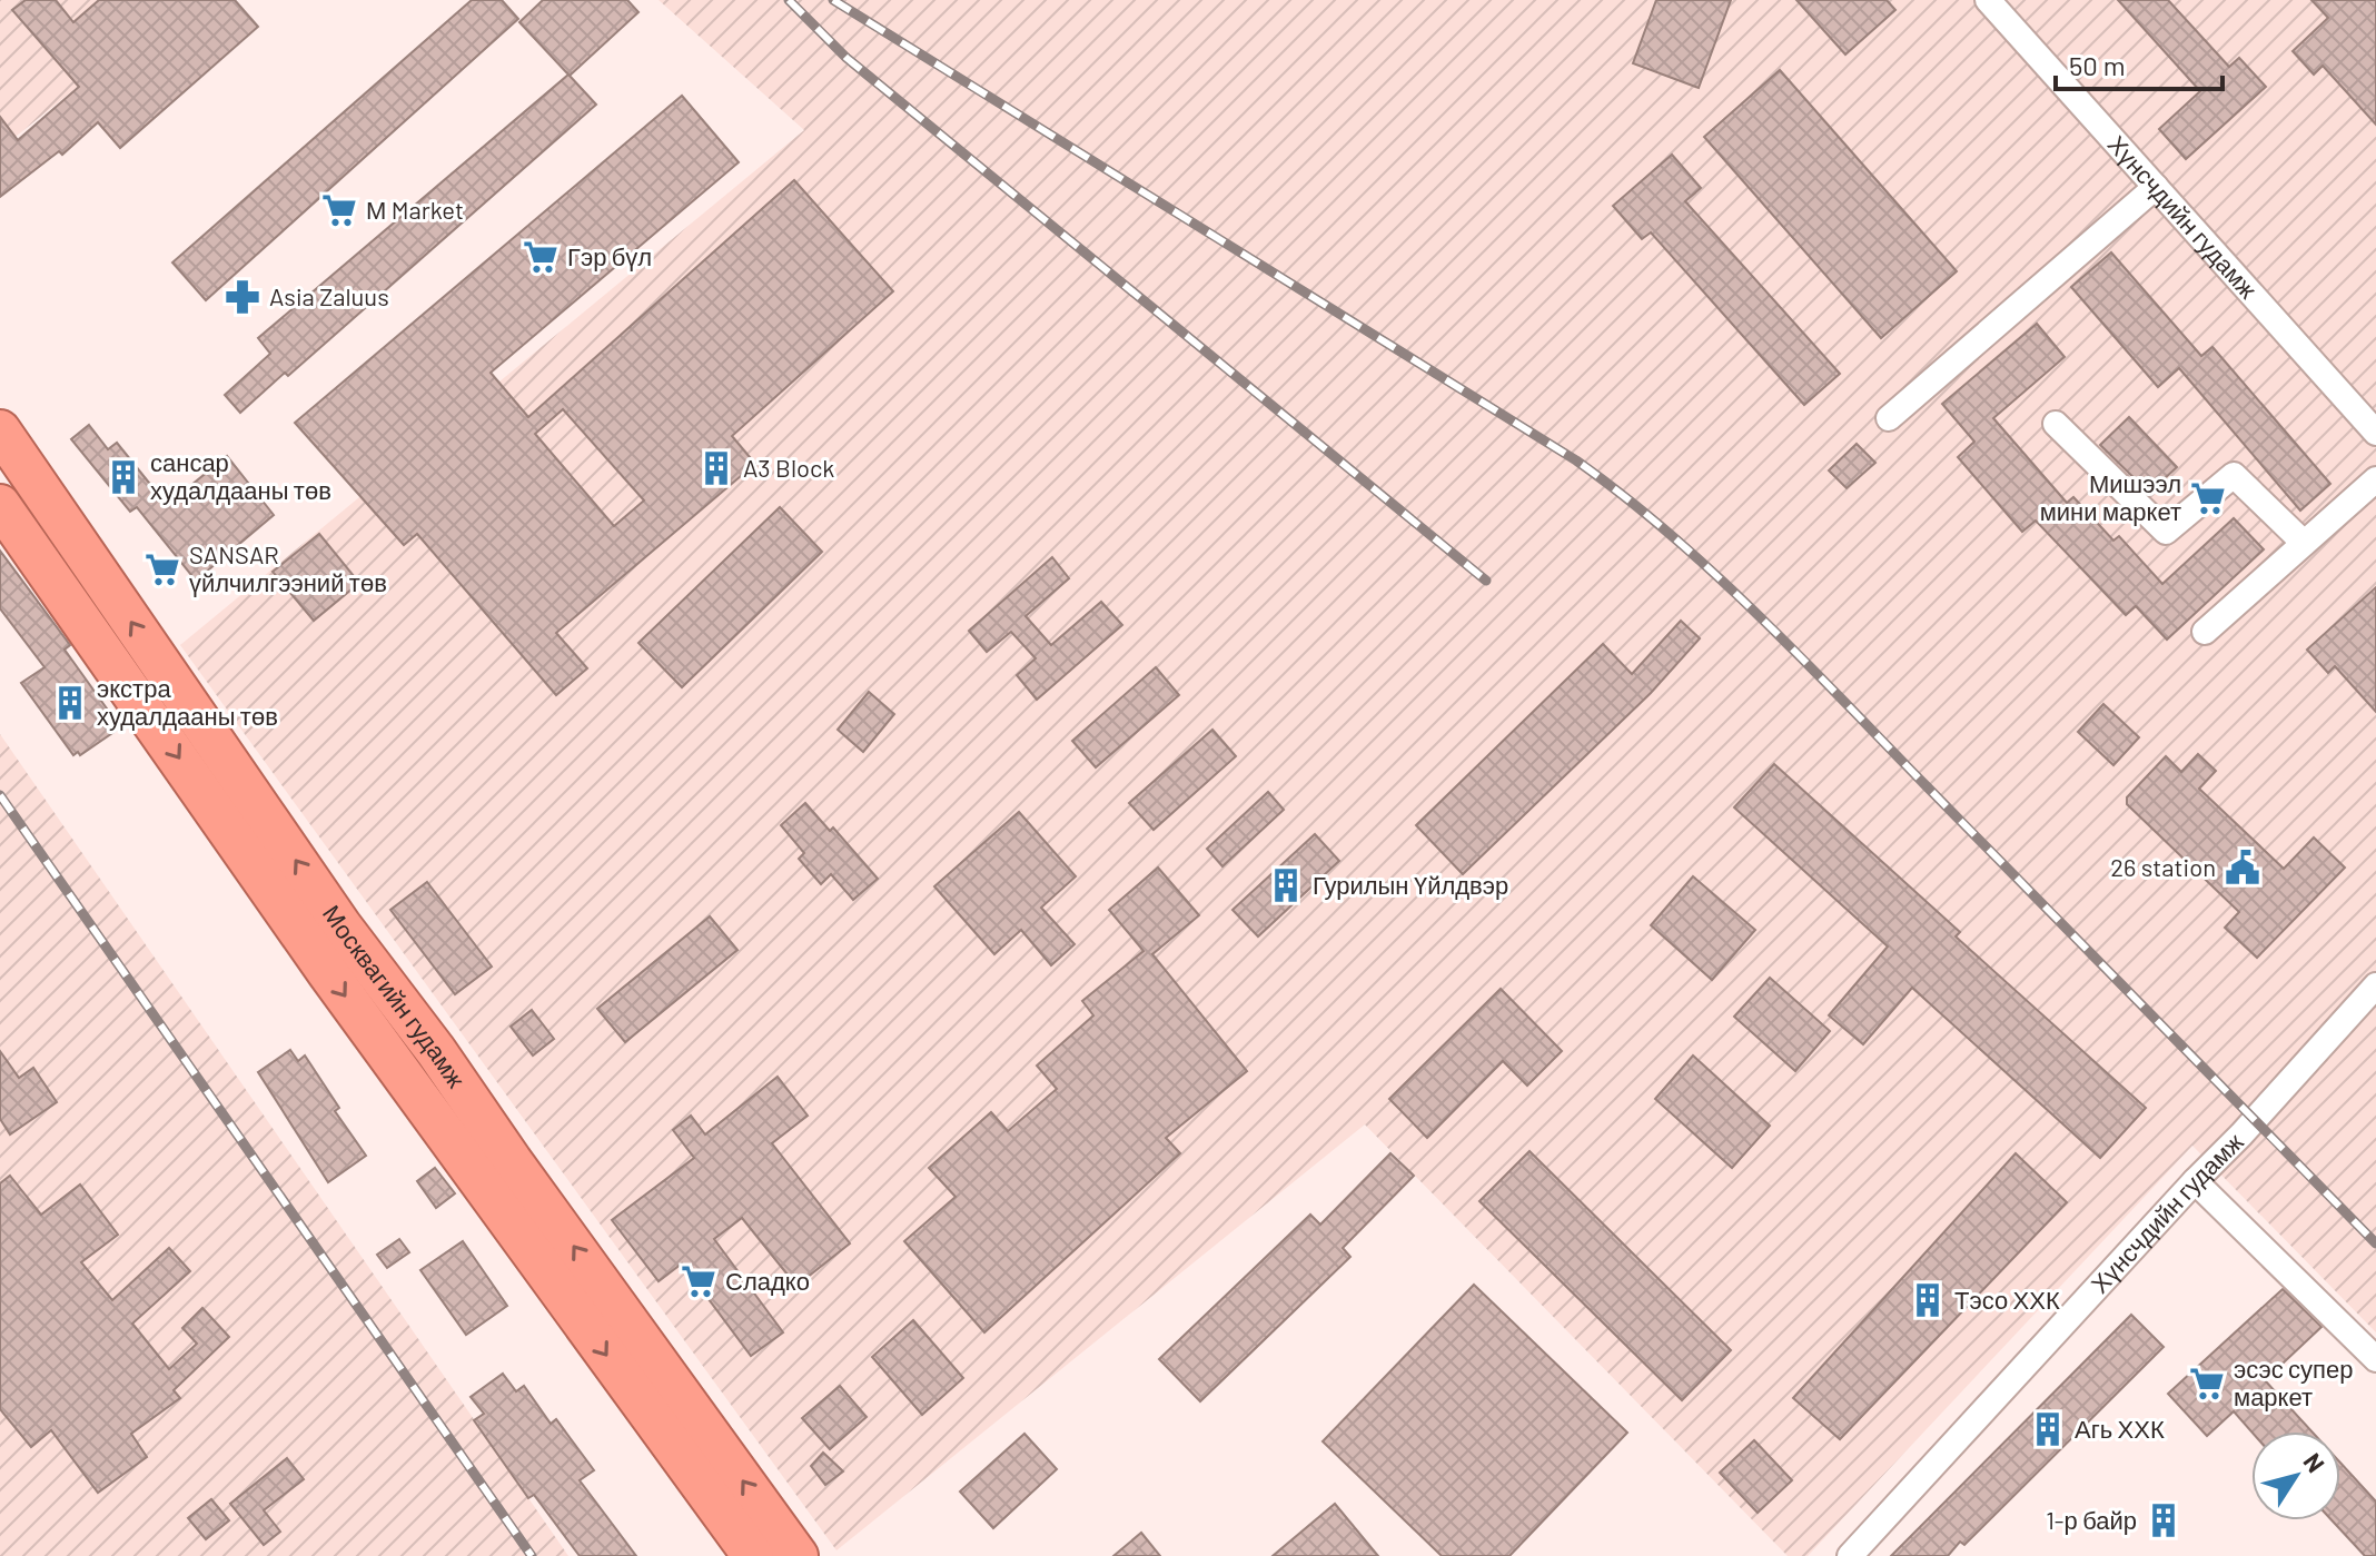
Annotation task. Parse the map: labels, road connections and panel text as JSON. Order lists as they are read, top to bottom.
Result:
{
  "streets": {
    "highway": ["Москвагийн гудамж"],
    "street": ["Хүнсчдийн гудамж"]
  },
  "places": {
    "supermarket": [
      "М Market",
      "Гэр бүл",
      "Мишээл мини маркет",
      "SANSAR үйлчилгээний төв",
      "Сладко",
      "эсэс супер маркет"
    ],
    "pharmacy": ["Asia Zaluus"],
    "building": [
      "A3 Block",
      "сансар худалдааны төв",
      "экстра худалдааны төв",
      "Гурилын Үйлдвэр",
      "Тэсо ХХК",
      "Агь ХХК",
      "1-р байр"
    ],
    "public building": ["26 station"]
  },
  "scale_bar": "50 m",
  "north": "top right"
}
